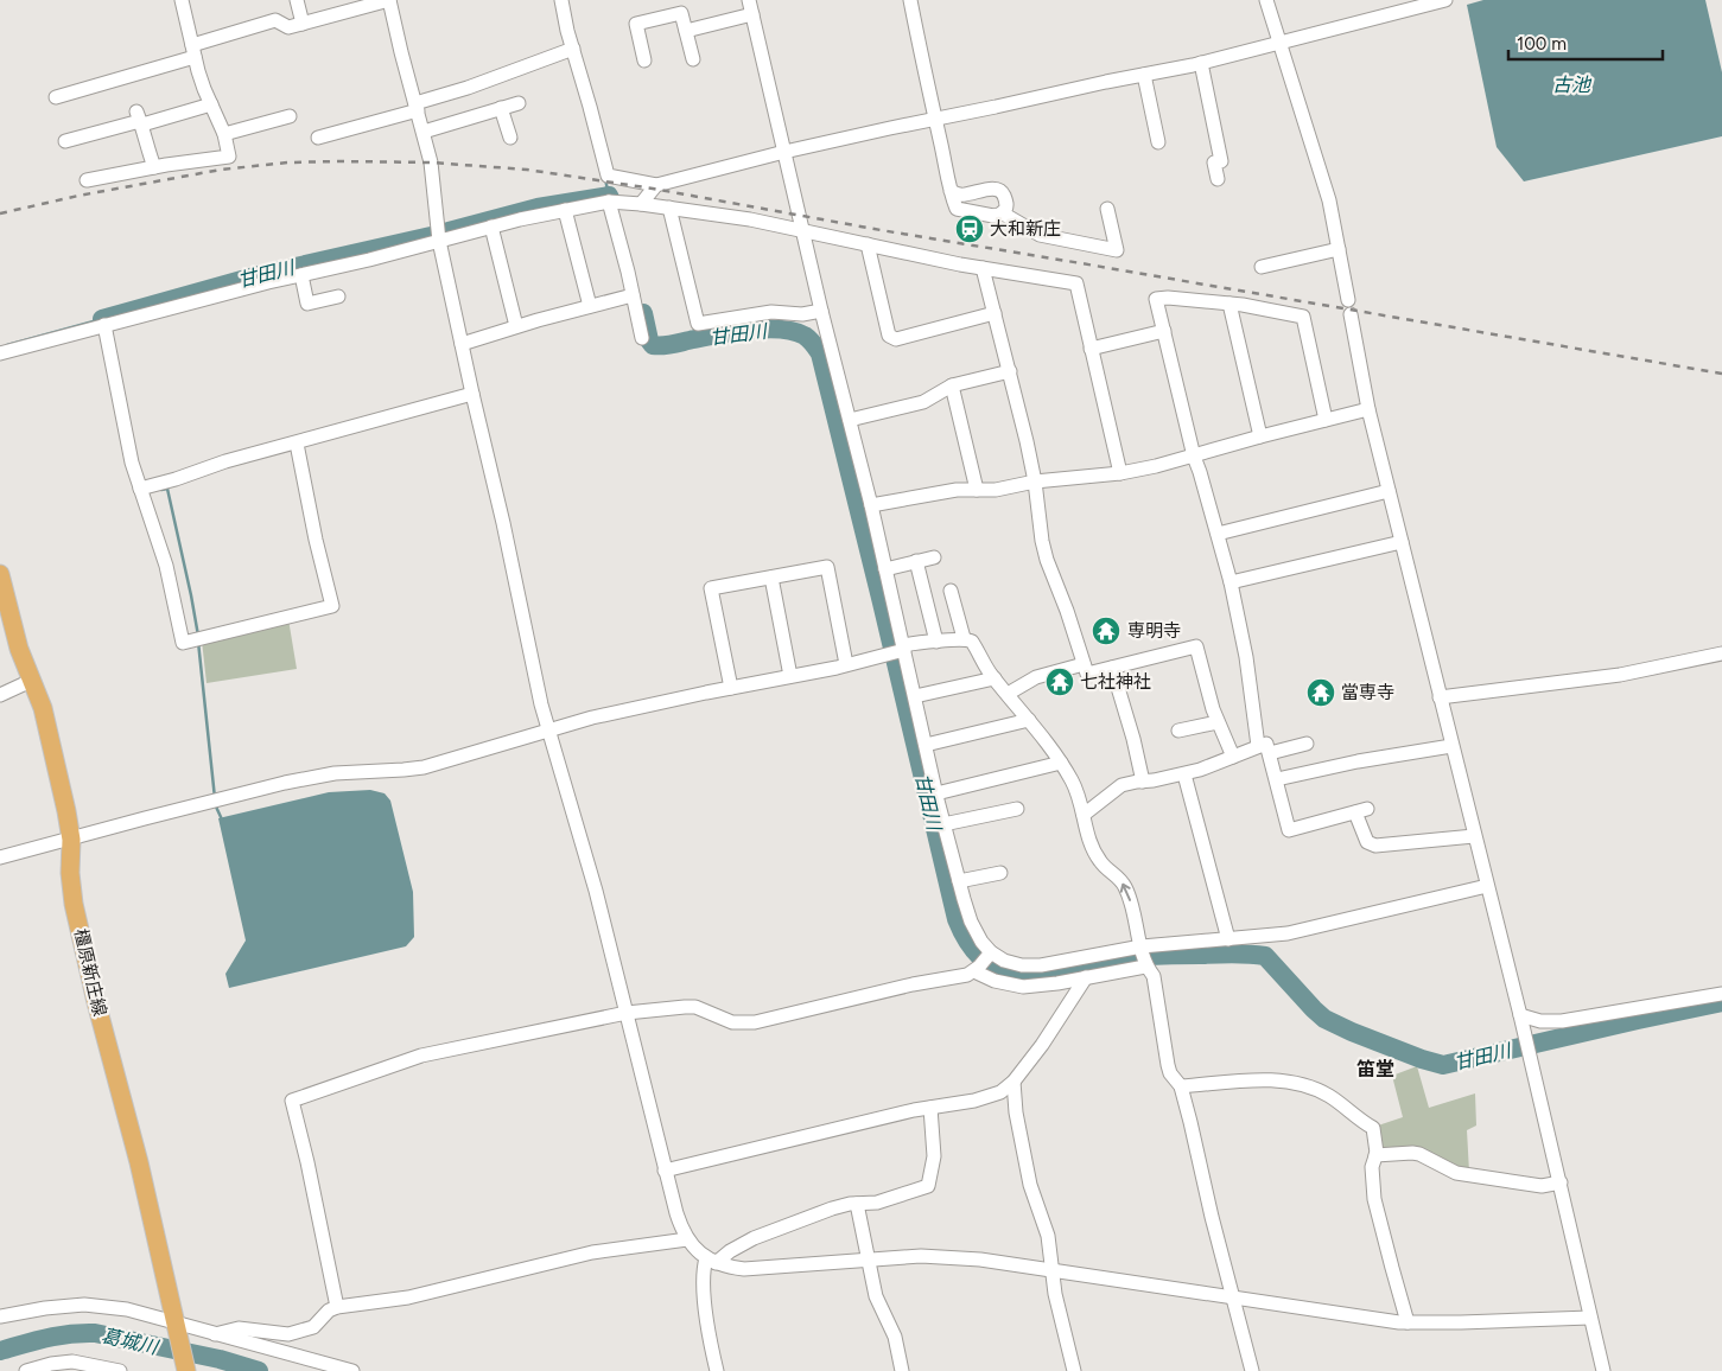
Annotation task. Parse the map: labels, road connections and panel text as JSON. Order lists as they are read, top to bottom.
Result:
{
  "streets": {
    "main road": ["橿原新庄線"]
  },
  "districts": ["笛堂"],
  "water": ["古池", "甘田川", "葛城川"],
  "places": {
    "station": ["大和新庄"],
    "temple": ["専明寺", "七社神社", "當専寺"]
  },
  "scale_bar": "100 m"
}
